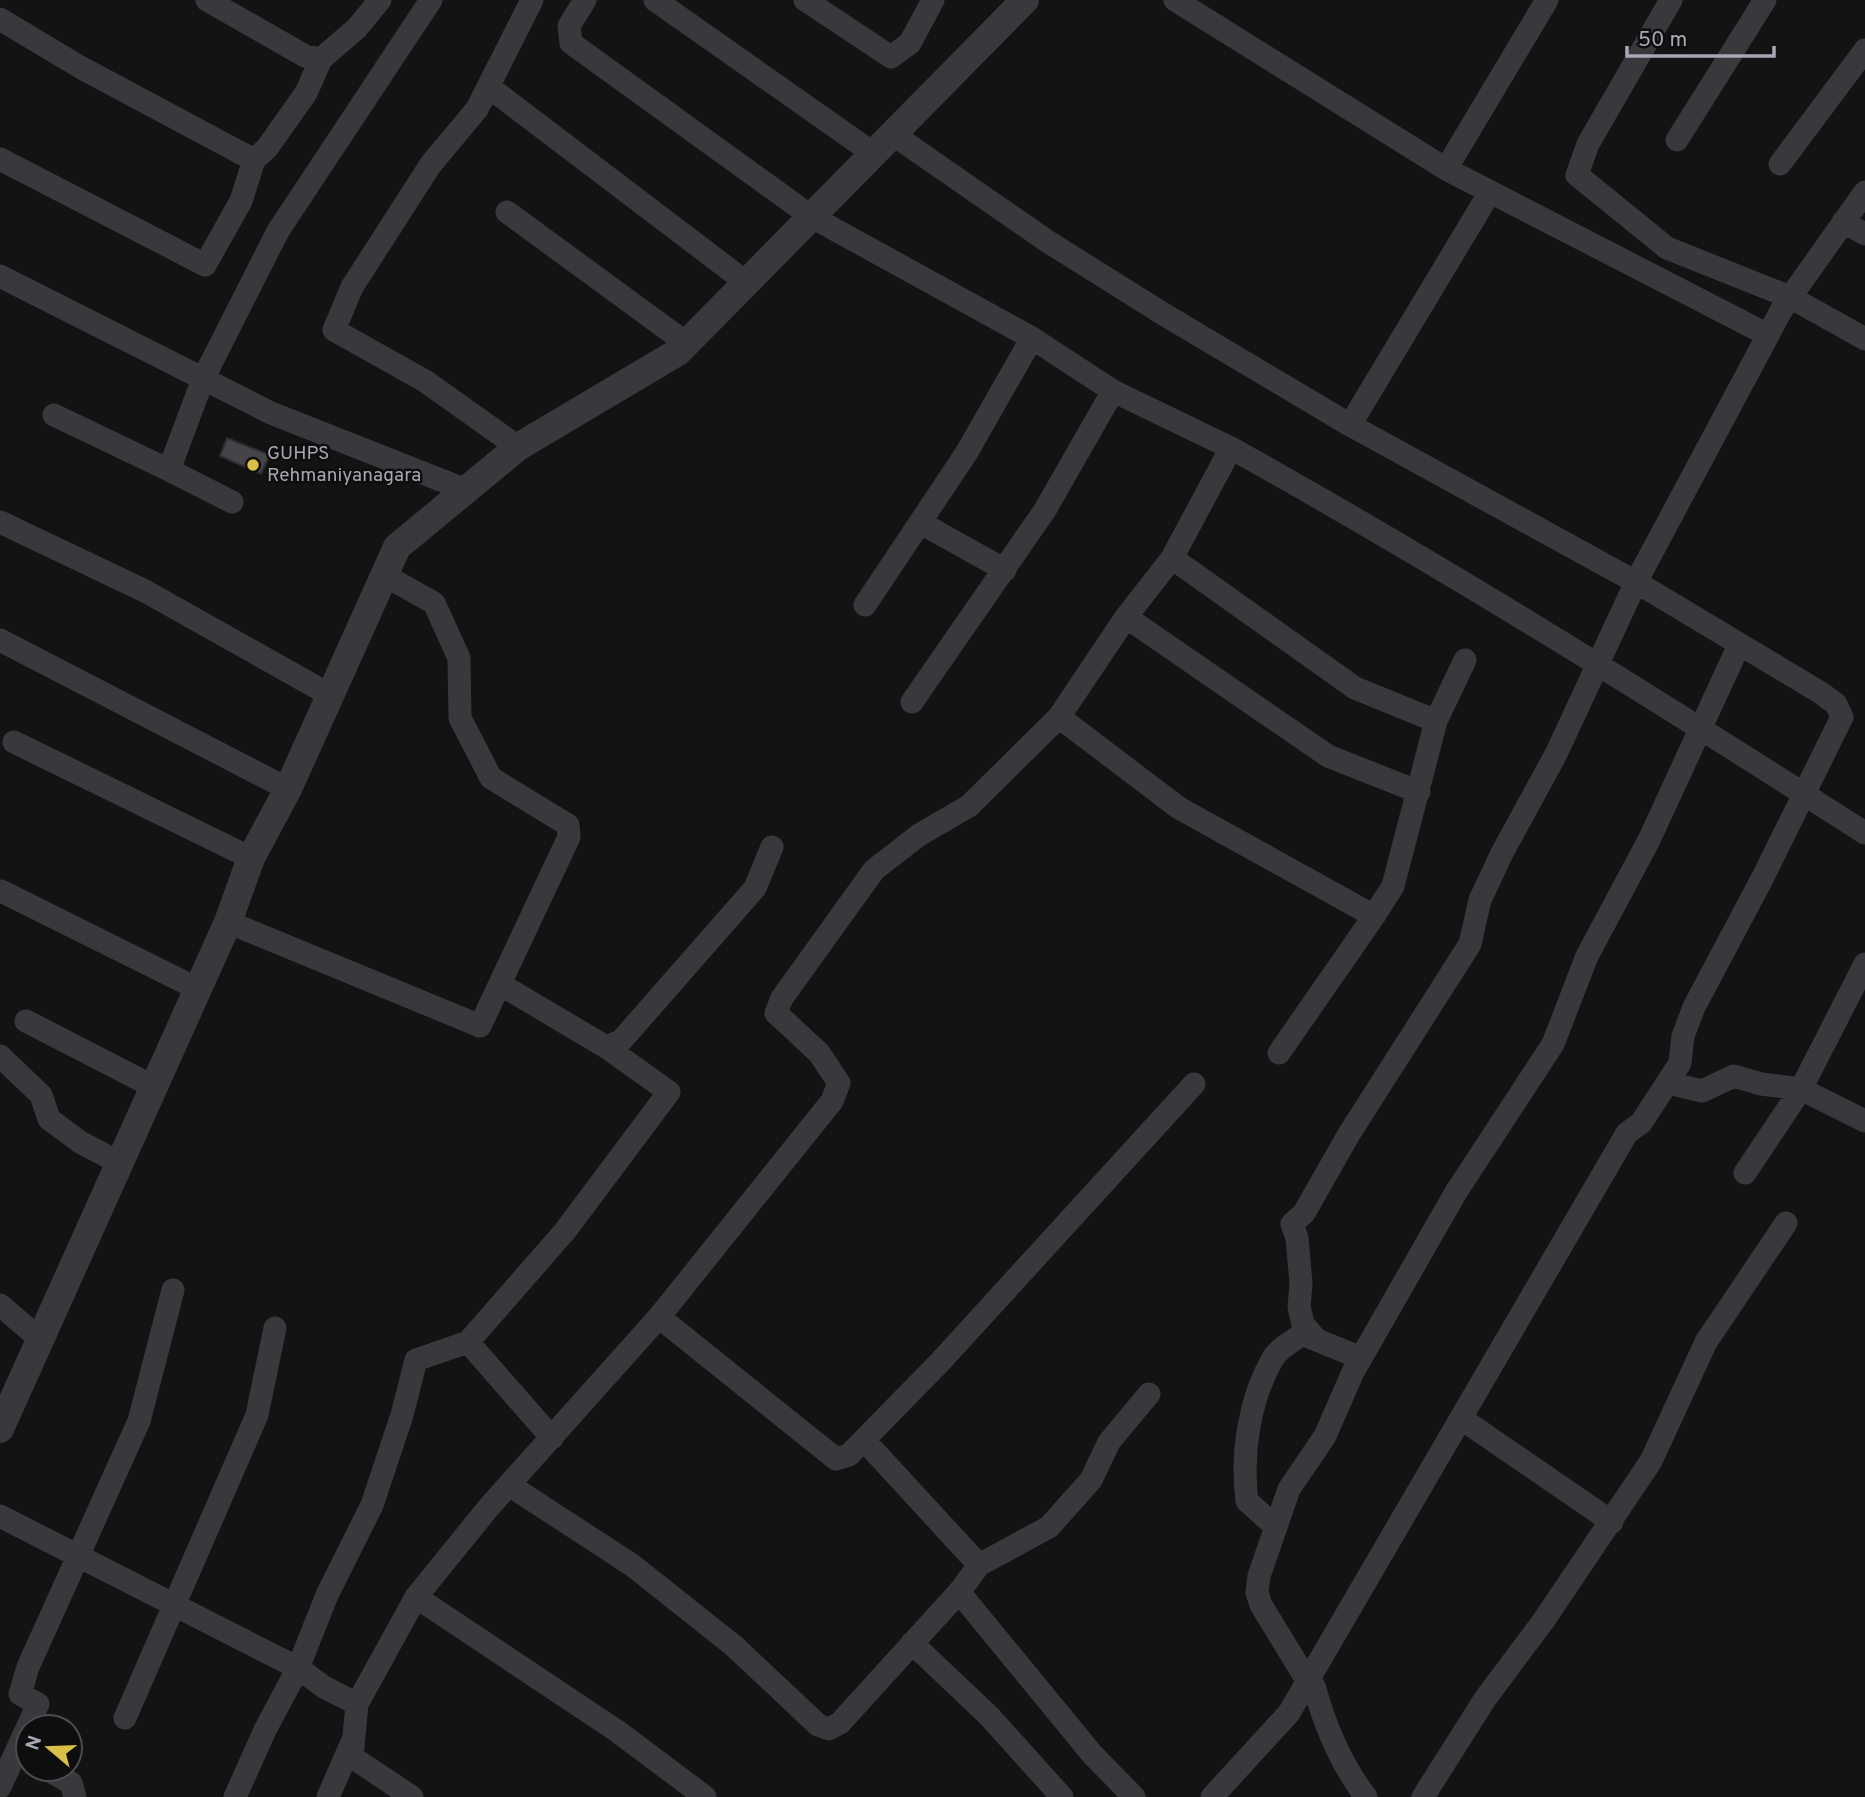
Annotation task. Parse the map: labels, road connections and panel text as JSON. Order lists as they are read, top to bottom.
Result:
{
  "places": ["GUHPS Rehmaniyanagara"],
  "scale_bar": "50 m",
  "north": "left"
}
